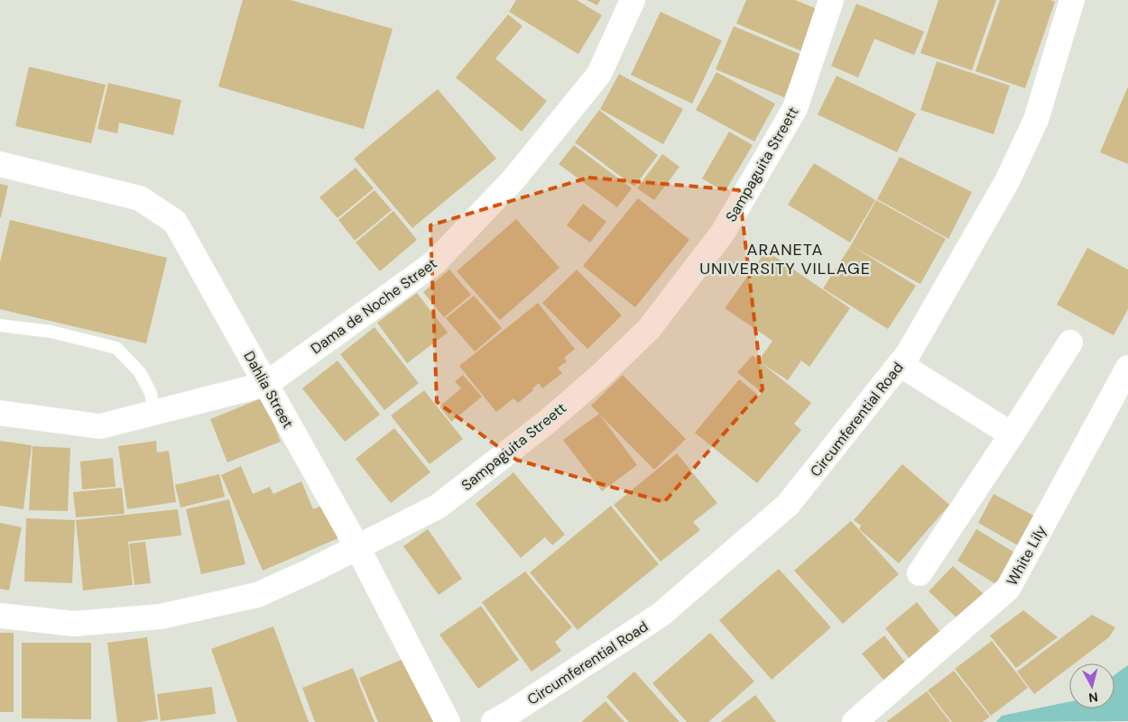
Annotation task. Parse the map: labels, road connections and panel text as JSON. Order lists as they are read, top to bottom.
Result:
{
  "streets": {
    "street": [
      "Sampaguita Streett",
      "Dama de Noche Street",
      "Dahlia Street",
      "Circumferential Road",
      "White Lily"
    ]
  },
  "crossings": [
    ["Sampaguita Streett", "Dahlia Street"],
    ["Dama de Noche Street", "Dahlia Street"]
  ],
  "districts": ["ARANETA UNIVERSITY VILLAGE"],
  "north": "bottom"
}
